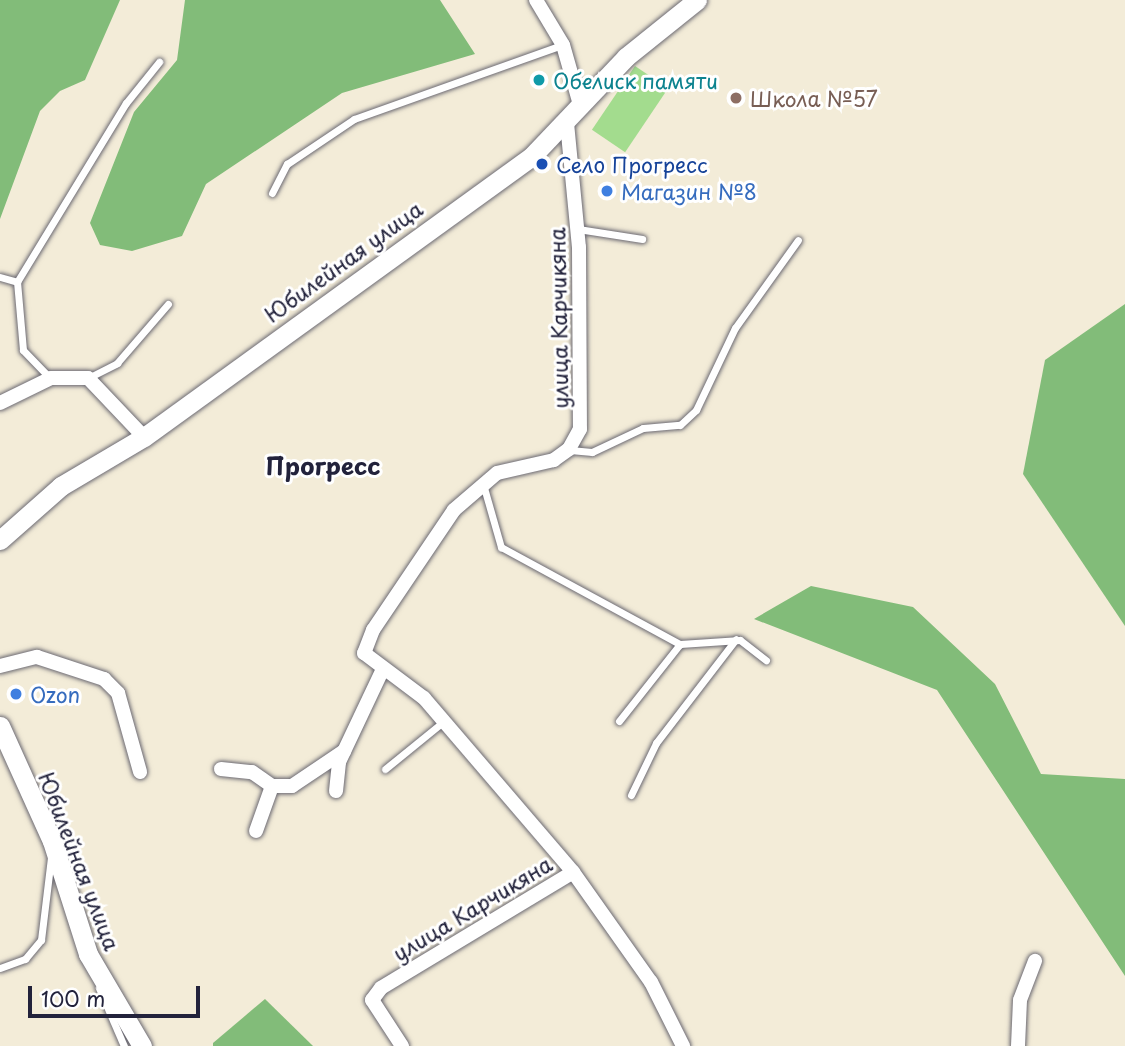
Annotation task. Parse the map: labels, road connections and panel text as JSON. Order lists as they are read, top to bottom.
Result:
{
  "streets": {
    "street": ["Юбилейная улица", "улица Карчикяна"]
  },
  "crossings": [
    ["Юбилейная улица", "улица Карчикяна"]
  ],
  "districts": ["Прогресс"],
  "places": [
    "Обелиск памяти",
    "Школа №57",
    "Село Прогресс",
    "Магазин №8",
    "Ozon"
  ],
  "scale_bar": "100 m"
}
